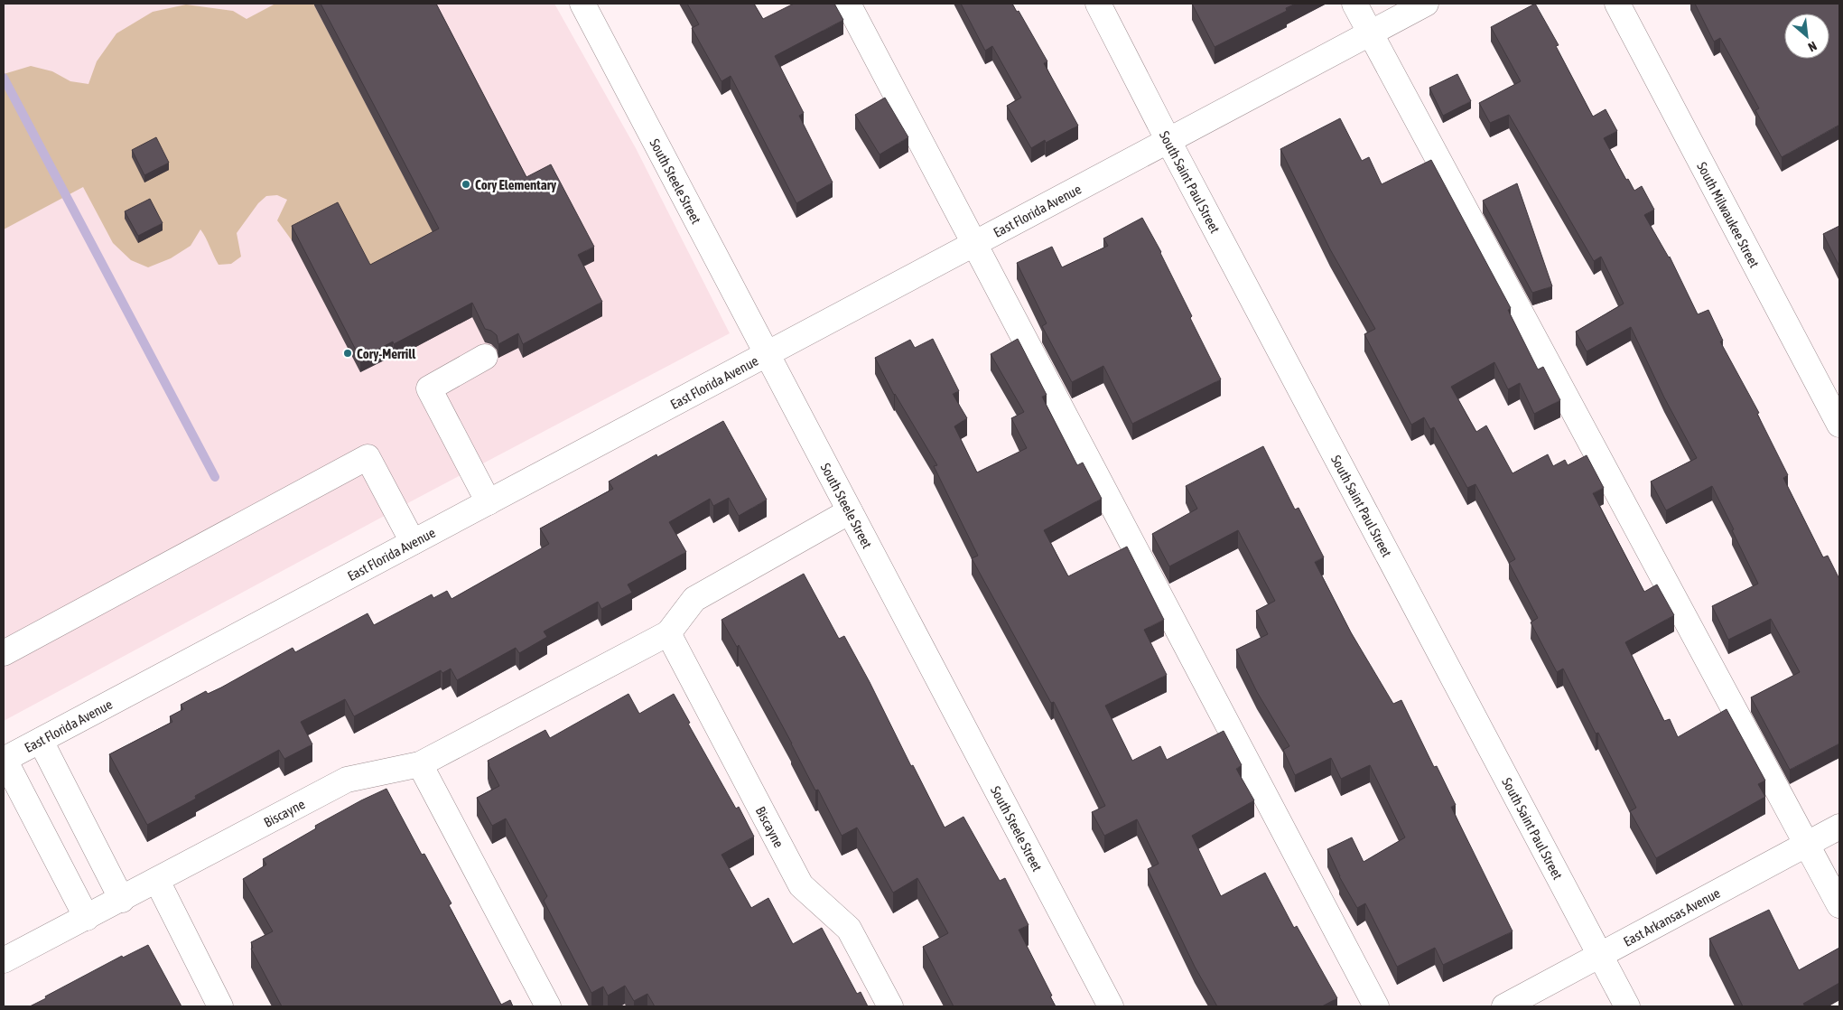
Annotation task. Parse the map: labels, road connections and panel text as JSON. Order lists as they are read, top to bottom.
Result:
{
  "streets": {
    "street": [
      "South Steele Street",
      "South Saint Paul Street",
      "East Florida Avenue",
      "South Milwaukee Street",
      "Biscayne",
      "East Arkansas Avenue"
    ]
  },
  "crossings": [
    ["South Steele Street", "East Florida Avenue"],
    ["South Steele Street", "Biscayne"],
    ["South Saint Paul Street", "East Florida Avenue"],
    ["South Saint Paul Street", "East Arkansas Avenue"]
  ],
  "places": ["Cory Elementary", "Cory-Merrill"],
  "north": "bottom right"
}
